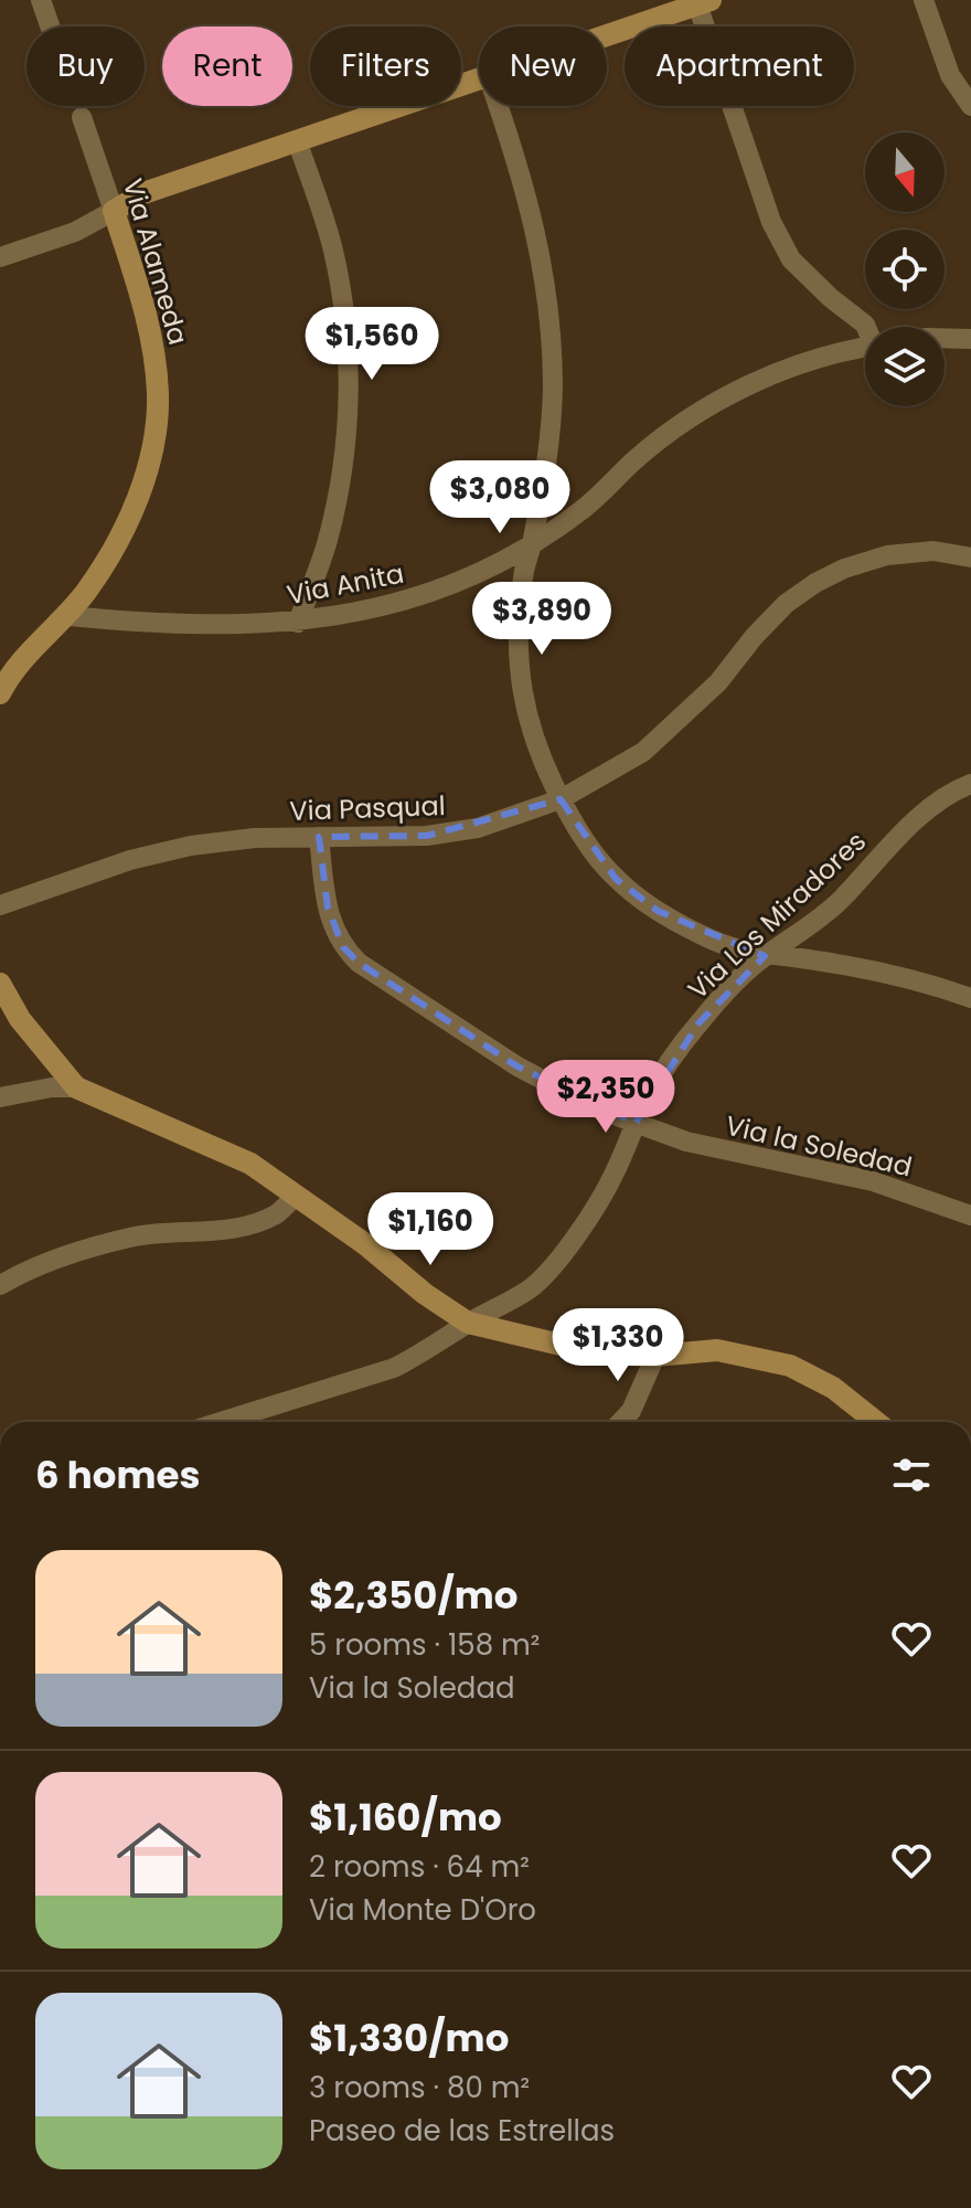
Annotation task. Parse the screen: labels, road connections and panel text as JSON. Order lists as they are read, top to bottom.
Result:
{
  "streets": {
    "street": [
      "Via Alameda",
      "Via Anita",
      "Via Pasqual",
      "Via Los Miradores",
      "Via la Soledad"
    ]
  },
  "crossings": [
    ["Via Alameda", "Via Anita"],
    ["Via Pasqual", "Via la Soledad"],
    ["Via Los Miradores", "Via la Soledad"]
  ],
  "north": "bottom",
  "page": {
    "chip": [
      "Buy",
      "Rent",
      "Filters",
      "New",
      "Apartment"
    ],
    "price": [
      "$1,560",
      "$3,080",
      "$3,890",
      "$2,350",
      "$1,160",
      "$1,330"
    ],
    "heading": "6 homes",
    "list": [
      {
        "name": "$2,350/mo",
        "note": "5 rooms · 158 m² · Via la Soledad"
      },
      {
        "name": "$1,160/mo",
        "note": "2 rooms · 64 m² · Via Monte D'Oro"
      },
      {
        "name": "$1,330/mo",
        "note": "3 rooms · 80 m² · Paseo de las Estrellas"
      }
    ]
  }
}
